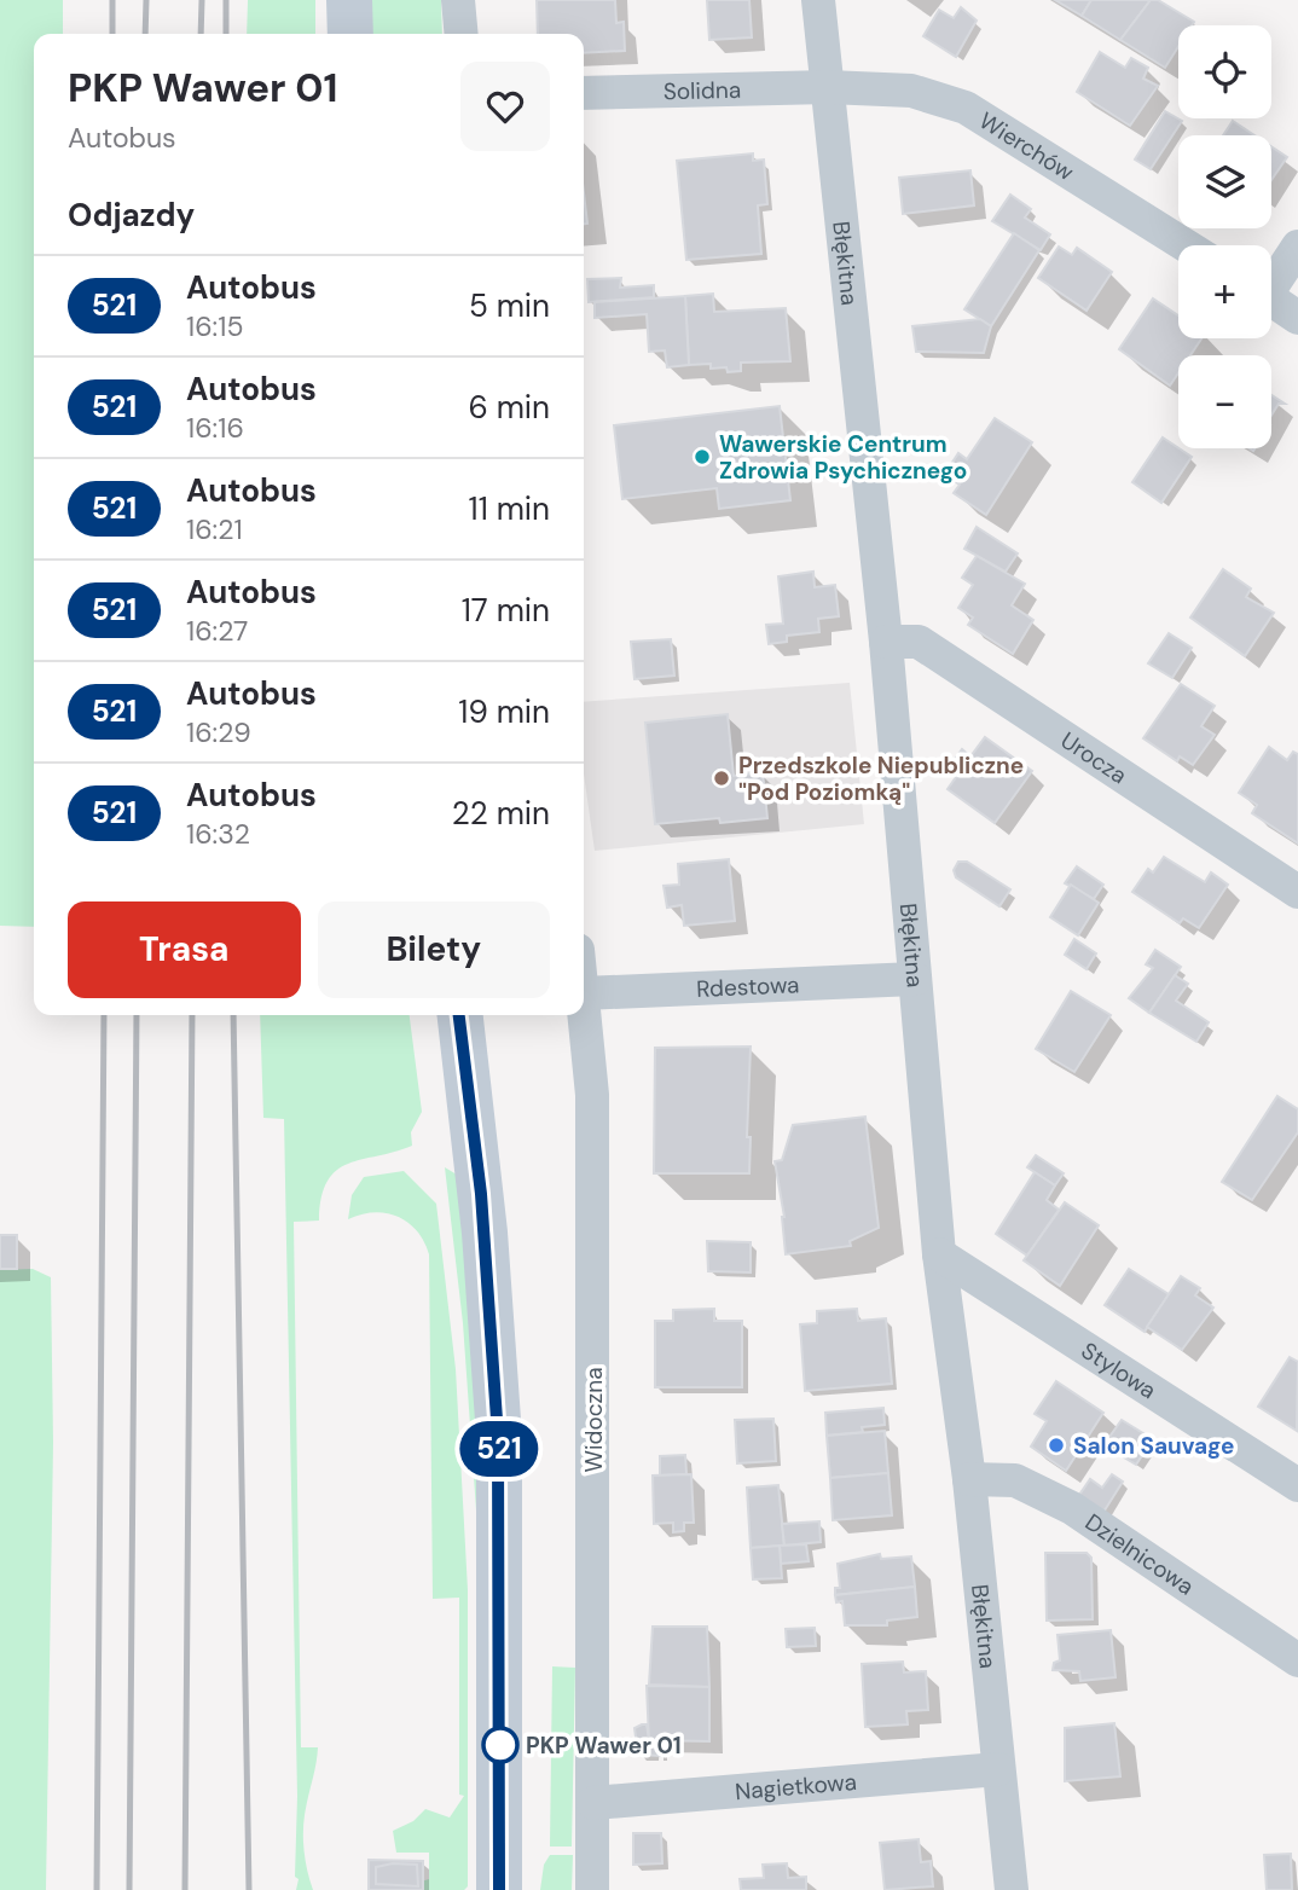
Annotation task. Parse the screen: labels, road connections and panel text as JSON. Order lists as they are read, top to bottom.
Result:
{
  "streets": {
    "street": [
      "Solidna",
      "Wierchów",
      "Błękitna",
      "Urocza",
      "Rdestowa",
      "Stylowa",
      "Widoczna",
      "Dzielnicowa",
      "Nagietkowa"
    ]
  },
  "crossings": [
    ["Solidna", "Wierchów"],
    ["Solidna", "Błękitna"],
    ["Wierchów", "Błękitna"],
    ["Błękitna", "Urocza"],
    ["Błękitna", "Rdestowa"],
    ["Błękitna", "Stylowa"],
    ["Błękitna", "Dzielnicowa"],
    ["Błękitna", "Nagietkowa"],
    ["Rdestowa", "Widoczna"],
    ["Widoczna", "Nagietkowa"]
  ],
  "places": [
    "Wawerskie Centrum Zdrowia Psychicznego",
    "Przedszkole Niepubliczne \"Pod Poziomką\"",
    "Salon Sauvage",
    "PKP Wawer 01"
  ],
  "lines": ["bus line 521"],
  "page": {
    "on_map": "521",
    "map_buttons": ["+", "−"],
    "heading": [
      ["PKP Wawer 01", "Autobus"],
      "Odjazdy"
    ],
    "list": [
      {
        "mark": "521",
        "name": "Autobus",
        "note": "16:15",
        "value": "5 min"
      },
      {
        "mark": "521",
        "name": "Autobus",
        "note": "16:16",
        "value": "6 min"
      },
      {
        "mark": "521",
        "name": "Autobus",
        "note": "16:21",
        "value": "11 min"
      },
      {
        "mark": "521",
        "name": "Autobus",
        "note": "16:27",
        "value": "17 min"
      },
      {
        "mark": "521",
        "name": "Autobus",
        "note": "16:29",
        "value": "19 min"
      },
      {
        "mark": "521",
        "name": "Autobus",
        "note": "16:32",
        "value": "22 min"
      }
    ],
    "buttons": ["Trasa", "Bilety"]
  }
}
